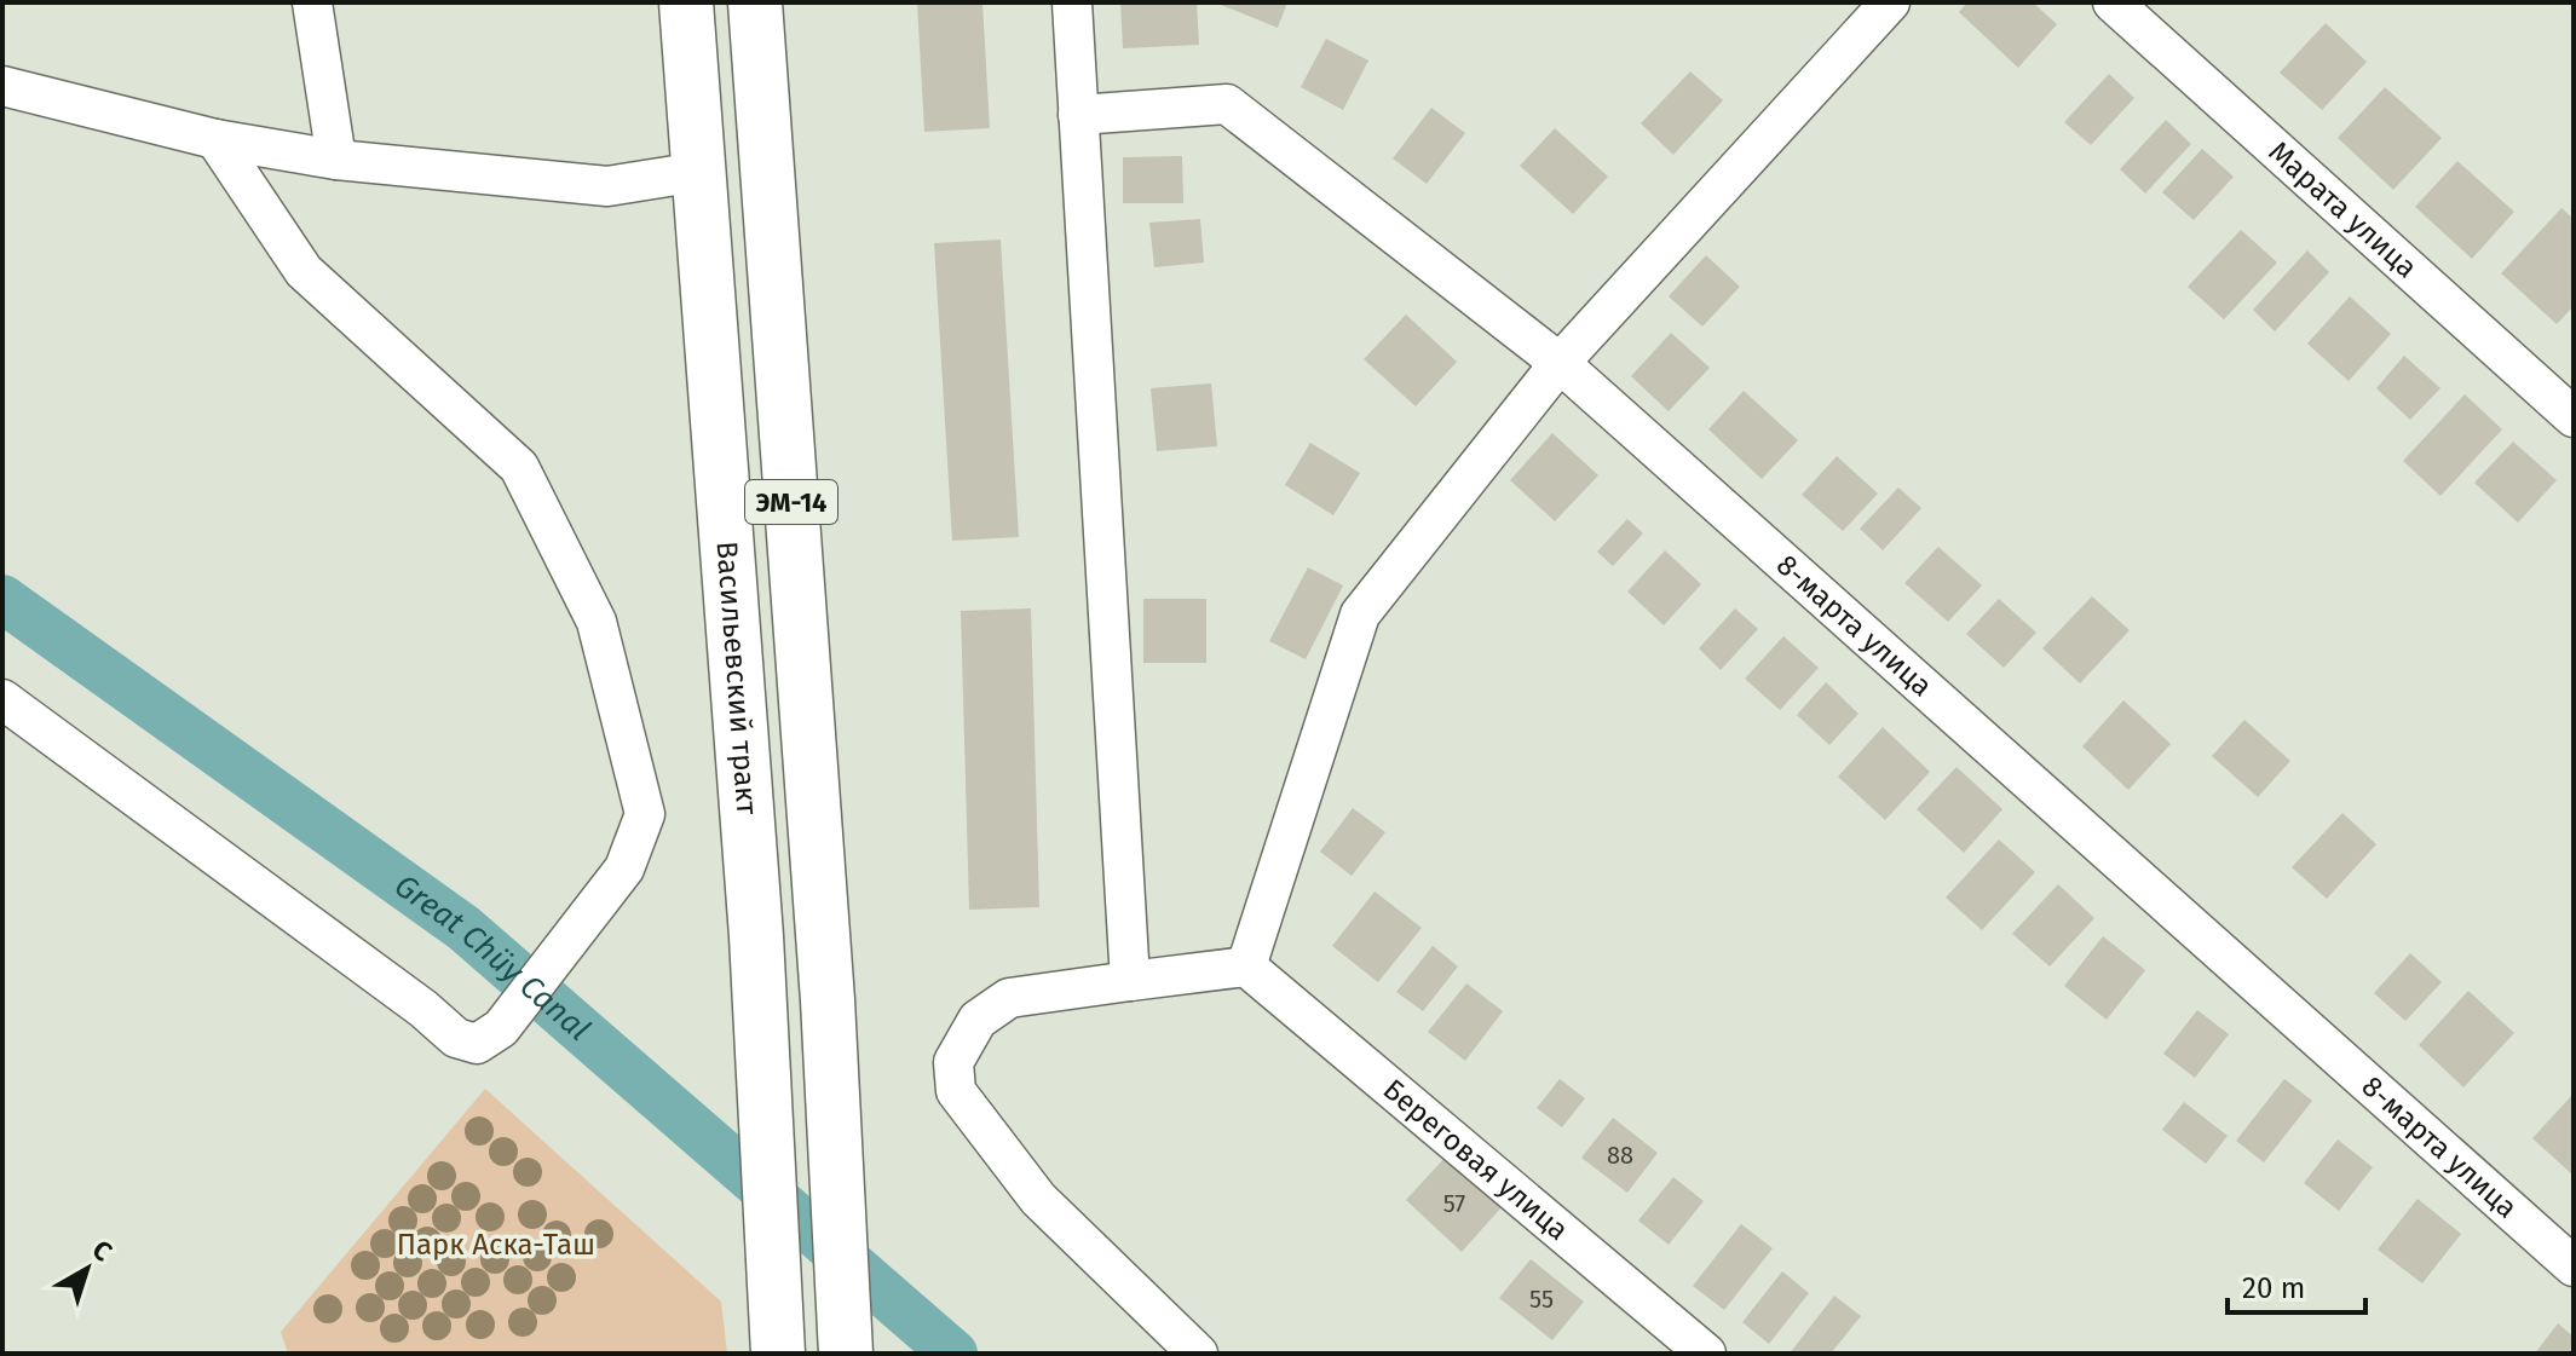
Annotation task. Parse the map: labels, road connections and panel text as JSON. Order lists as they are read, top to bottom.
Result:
{
  "streets": {
    "main road": ["ЭМ-14", "Васильевский тракт"],
    "street": ["Марата улица", "8-марта улица", "Береговая улица"]
  },
  "water": ["Great Chüy Canal"],
  "parks": ["Парк Аска-Таш"],
  "house_numbers": ["88", "57", "55"],
  "scale_bar": "20 m",
  "north": "top right"
}
